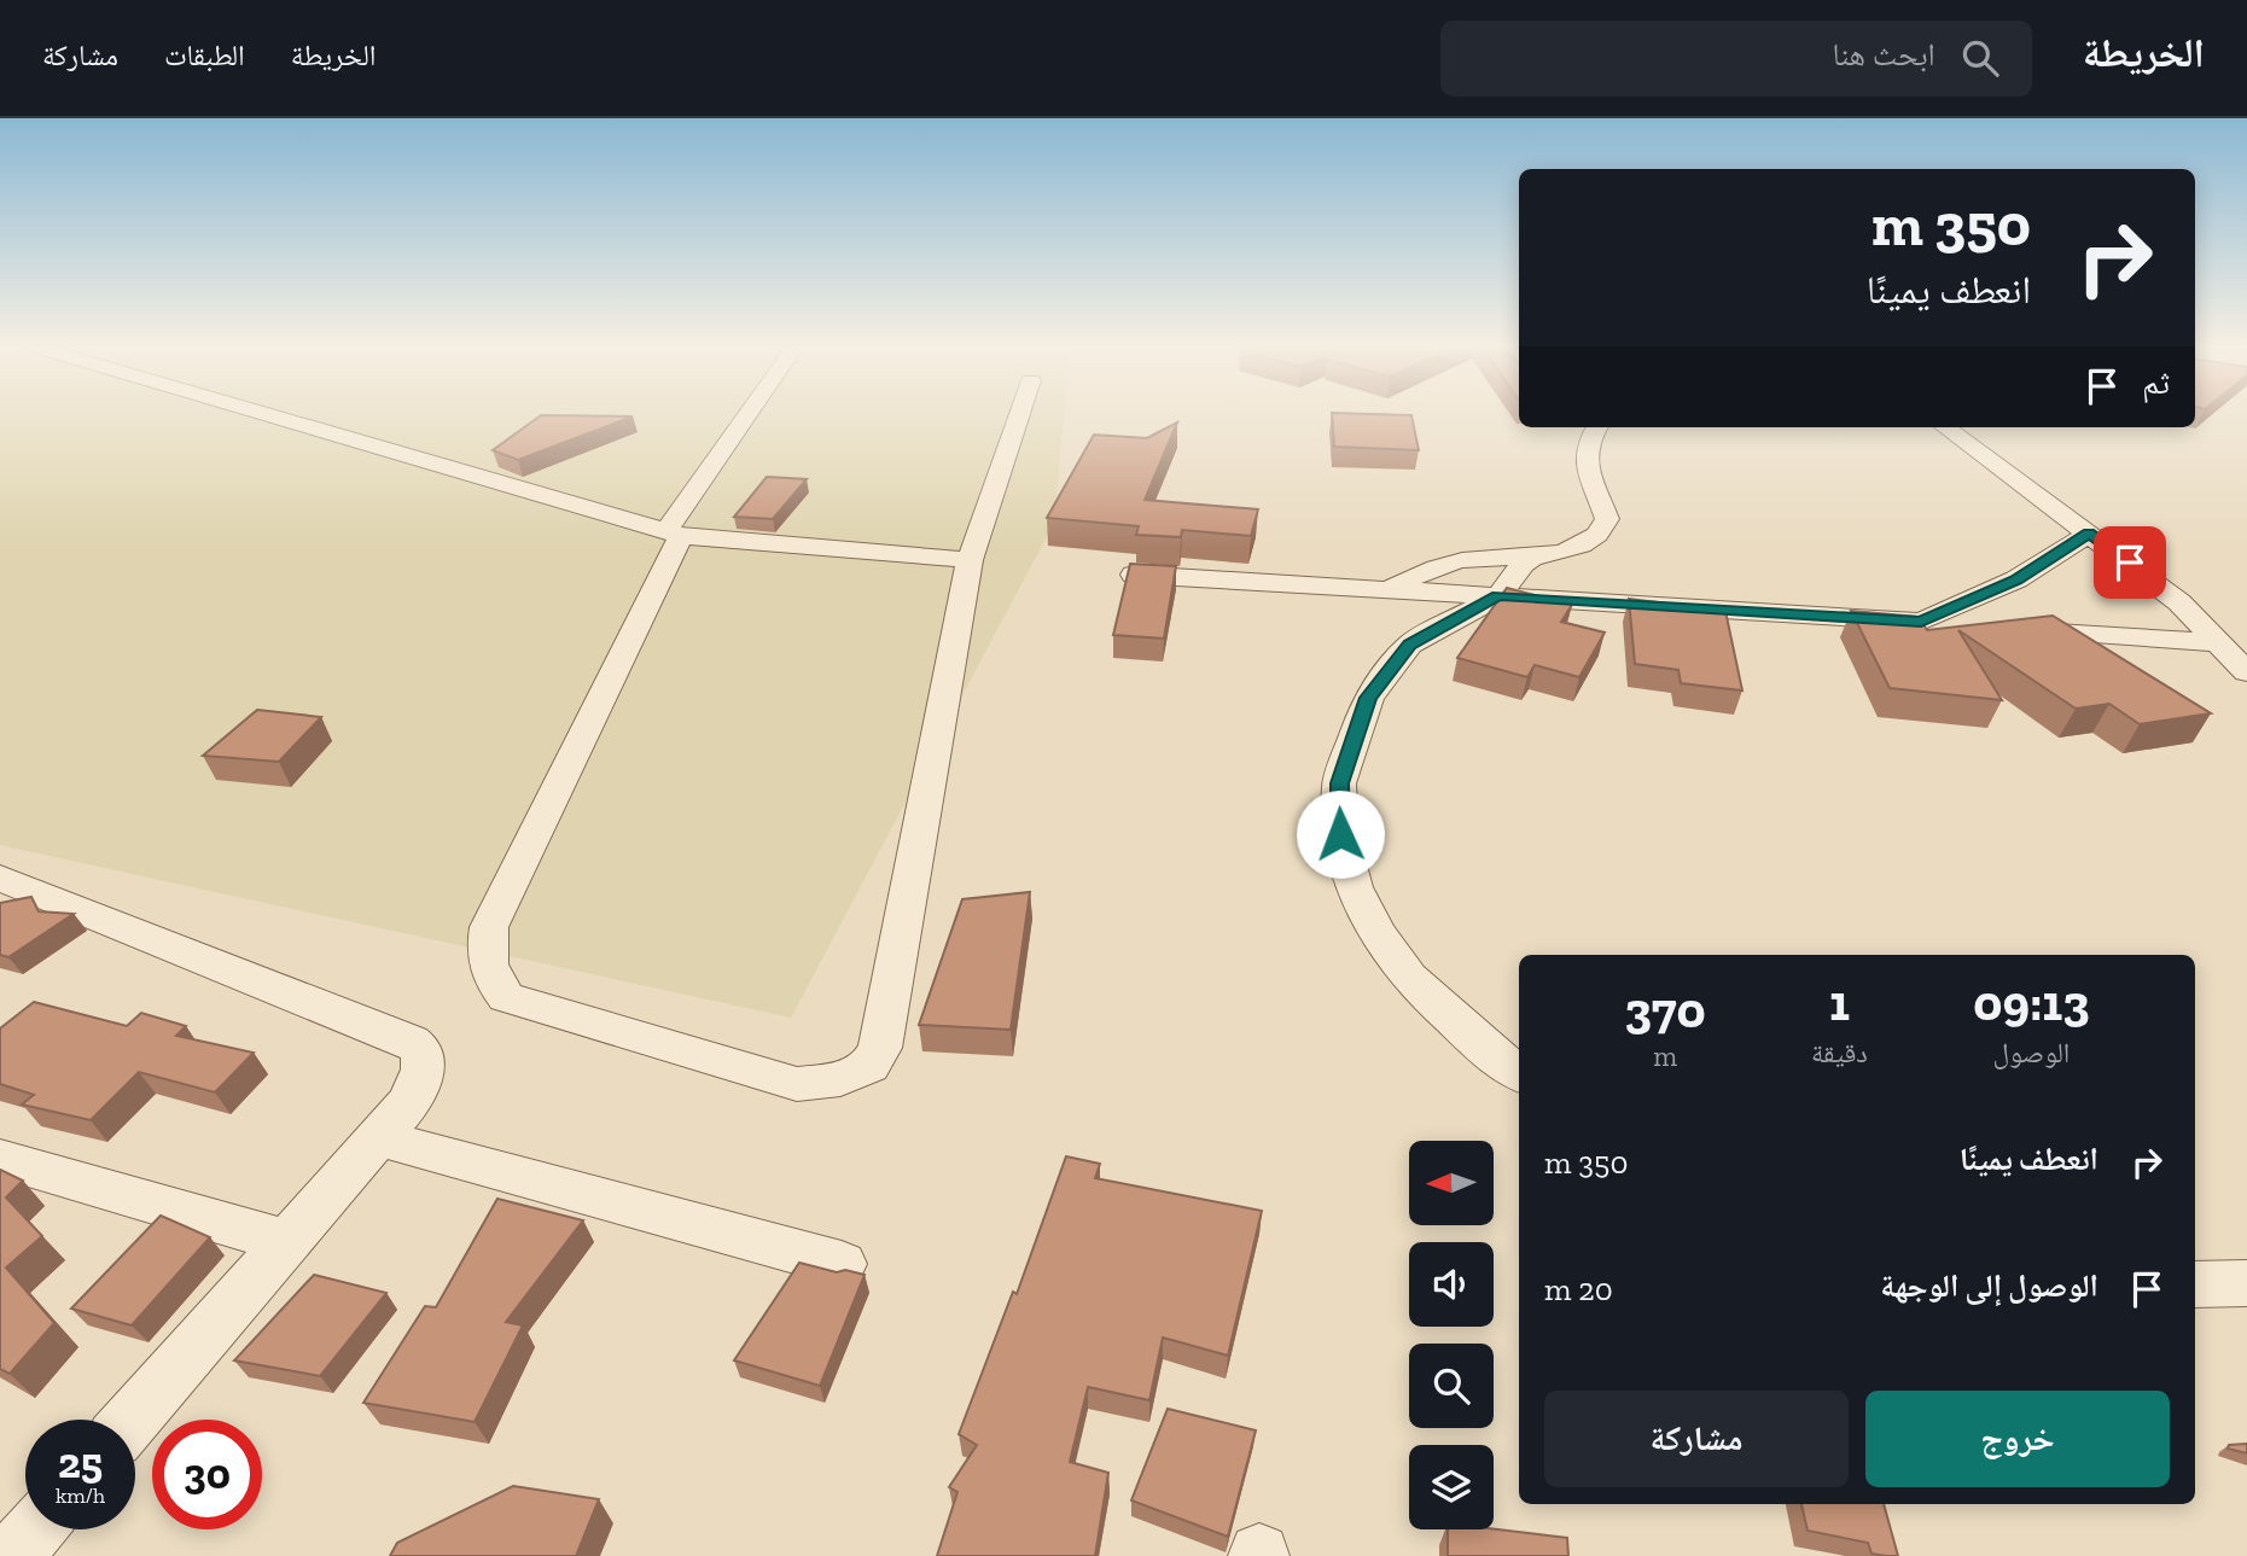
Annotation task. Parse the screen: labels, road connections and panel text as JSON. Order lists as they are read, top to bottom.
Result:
{
  "north": "left",
  "page": {
    "header": "الخريطة",
    "search": "ابحث هنا",
    "nav": ["الخريطة", "الطبقات", "مشاركة"],
    "turn": ["350 m", "انعطف يمينًا"],
    "then": "ثم",
    "eta": [
      "09:13",
      "الوصول",
      "1",
      "دقيقة",
      "370",
      "m"
    ],
    "list": [
      {
        "name": "انعطف يمينًا",
        "value": "350 m"
      },
      {
        "name": "الوصول إلى الوجهة",
        "value": "20 m"
      }
    ],
    "buttons": ["خروج", "مشاركة"],
    "speed": "25 km/h",
    "limit": "30"
  }
}
